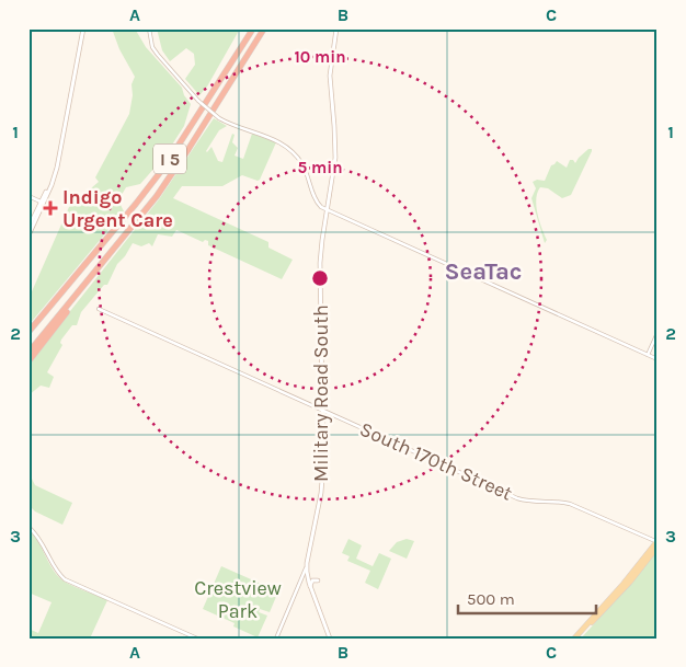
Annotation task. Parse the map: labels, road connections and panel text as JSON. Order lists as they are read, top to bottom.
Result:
{
  "streets": {
    "highway": ["I 5"],
    "main road": ["Military Road South"],
    "street": ["South 170th Street"]
  },
  "crossings": [
    ["Military Road South", "South 170th Street"]
  ],
  "districts": ["SeaTac"],
  "parks": ["Crestview Park"],
  "places": {
    "health": ["Indigo Urgent Care"]
  },
  "scale_bar": "500 m",
  "grid": {
    "columns": ["A", "B", "C"],
    "rows": ["1", "2", "3"]
  },
  "rings": ["10 min", "5 min"]
}
